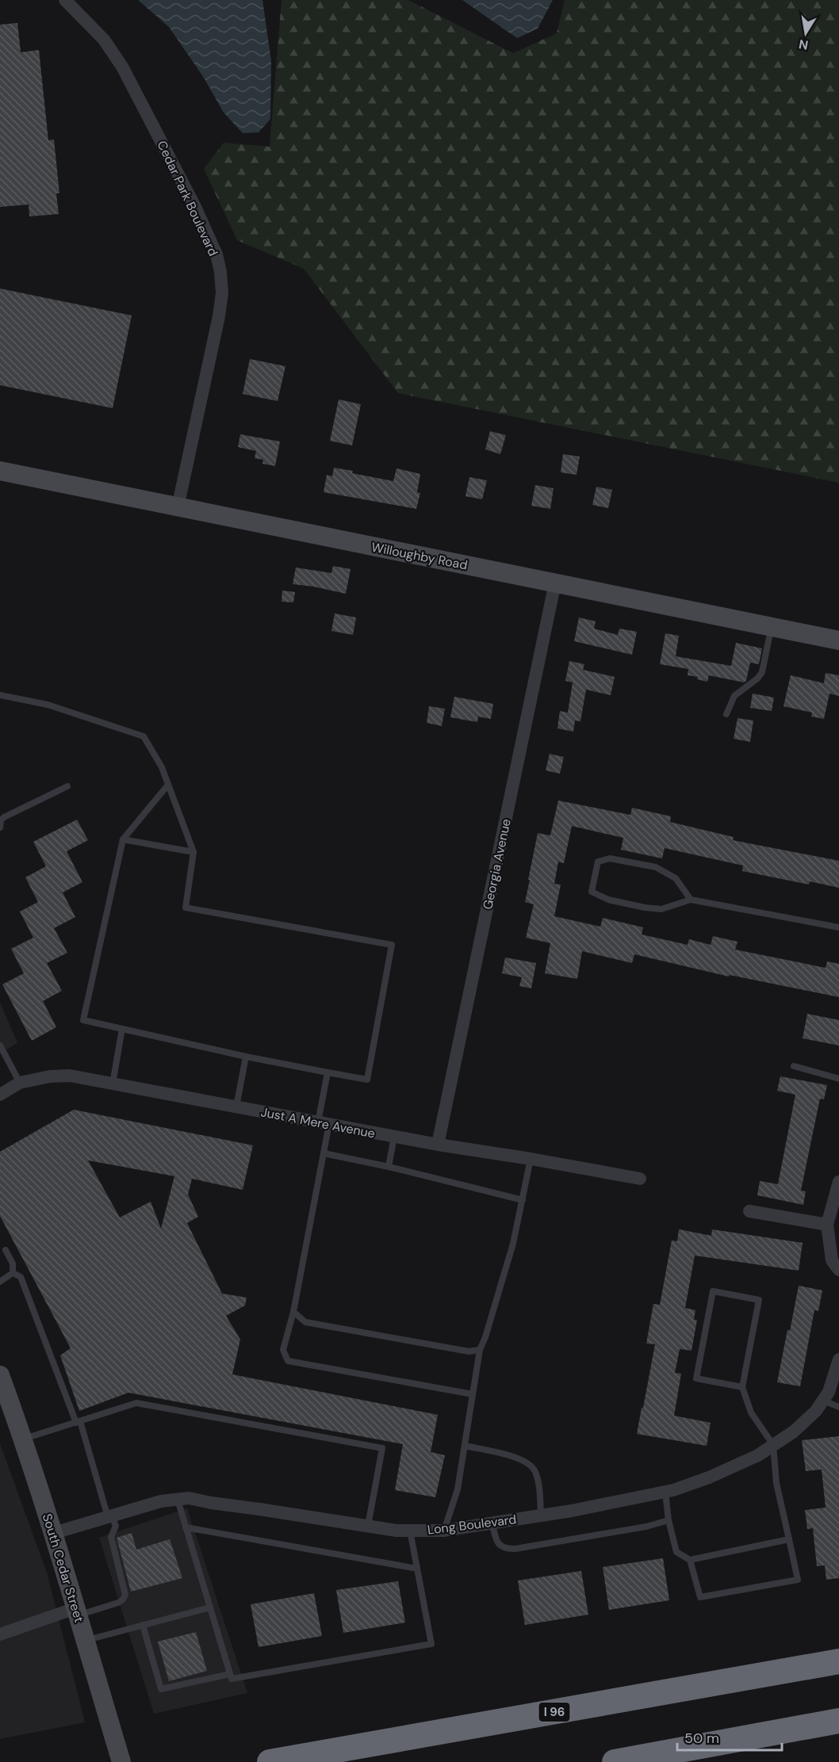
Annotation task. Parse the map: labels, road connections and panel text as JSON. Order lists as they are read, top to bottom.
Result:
{
  "streets": {
    "highway": ["I 96"],
    "street": [
      "Cedar Park Boulevard",
      "Willoughby Road",
      "Georgia Avenue",
      "Just A Mere Avenue",
      "Long Boulevard",
      "South Cedar Street"
    ]
  },
  "crossings": [
    ["Cedar Park Boulevard", "Willoughby Road"],
    ["Willoughby Road", "Georgia Avenue"],
    ["Georgia Avenue", "Just A Mere Avenue"],
    ["Long Boulevard", "South Cedar Street"]
  ],
  "scale_bar": "50 m",
  "north": "bottom"
}
